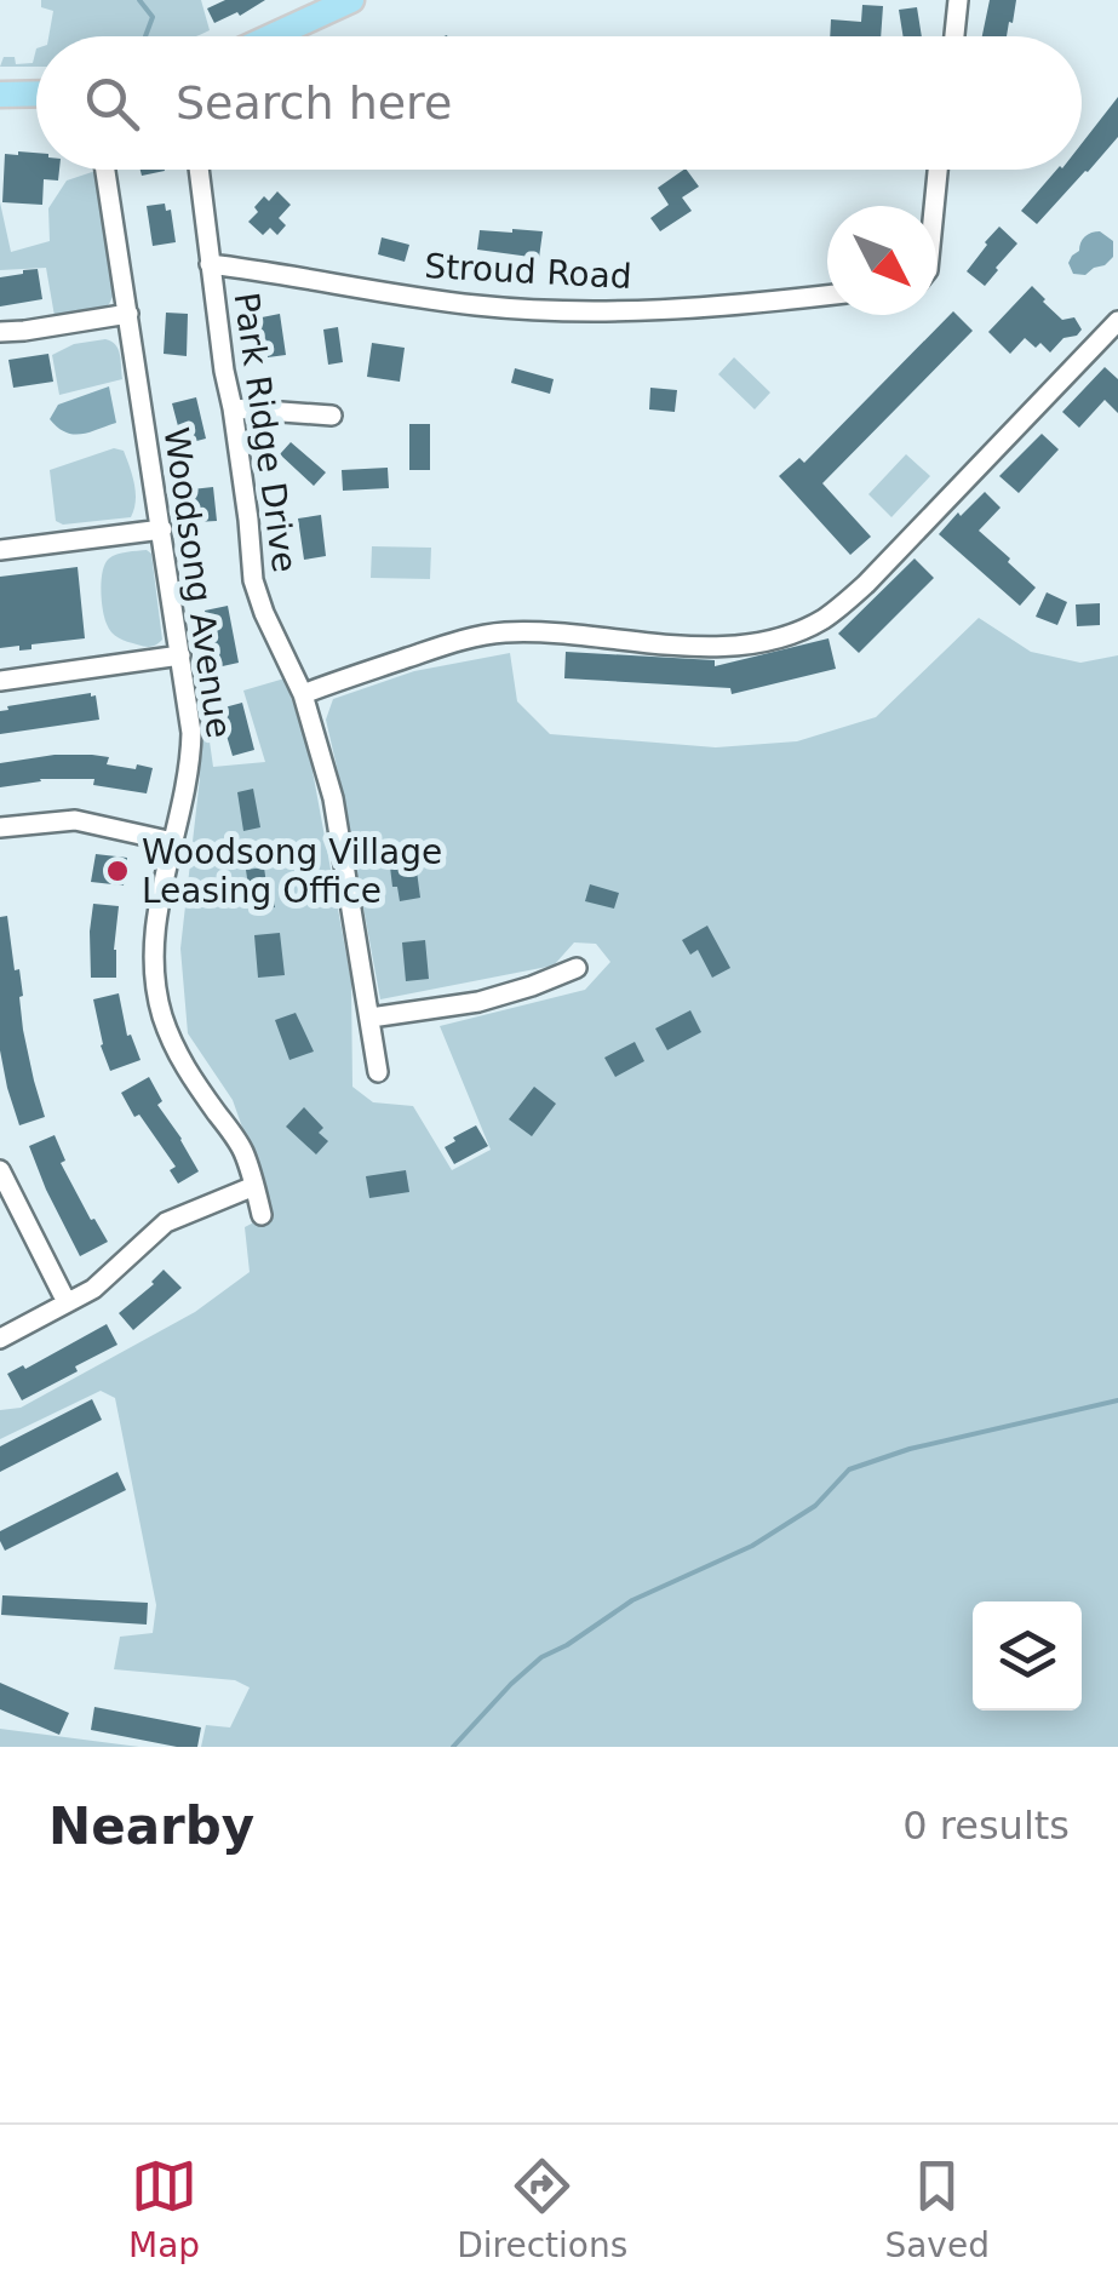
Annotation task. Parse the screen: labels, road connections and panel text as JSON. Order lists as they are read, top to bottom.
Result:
{
  "streets": {
    "street": ["Stroud Road", "Park Ridge Drive", "Woodsong Avenue"]
  },
  "crossings": [
    ["Stroud Road", "Park Ridge Drive"]
  ],
  "places": ["Woodsong Village Leasing Office"],
  "north": "bottom right",
  "page": {
    "search": "Search here",
    "heading": ["Nearby", "0 results"],
    "nav": ["Map", "Directions", "Saved"]
  }
}
